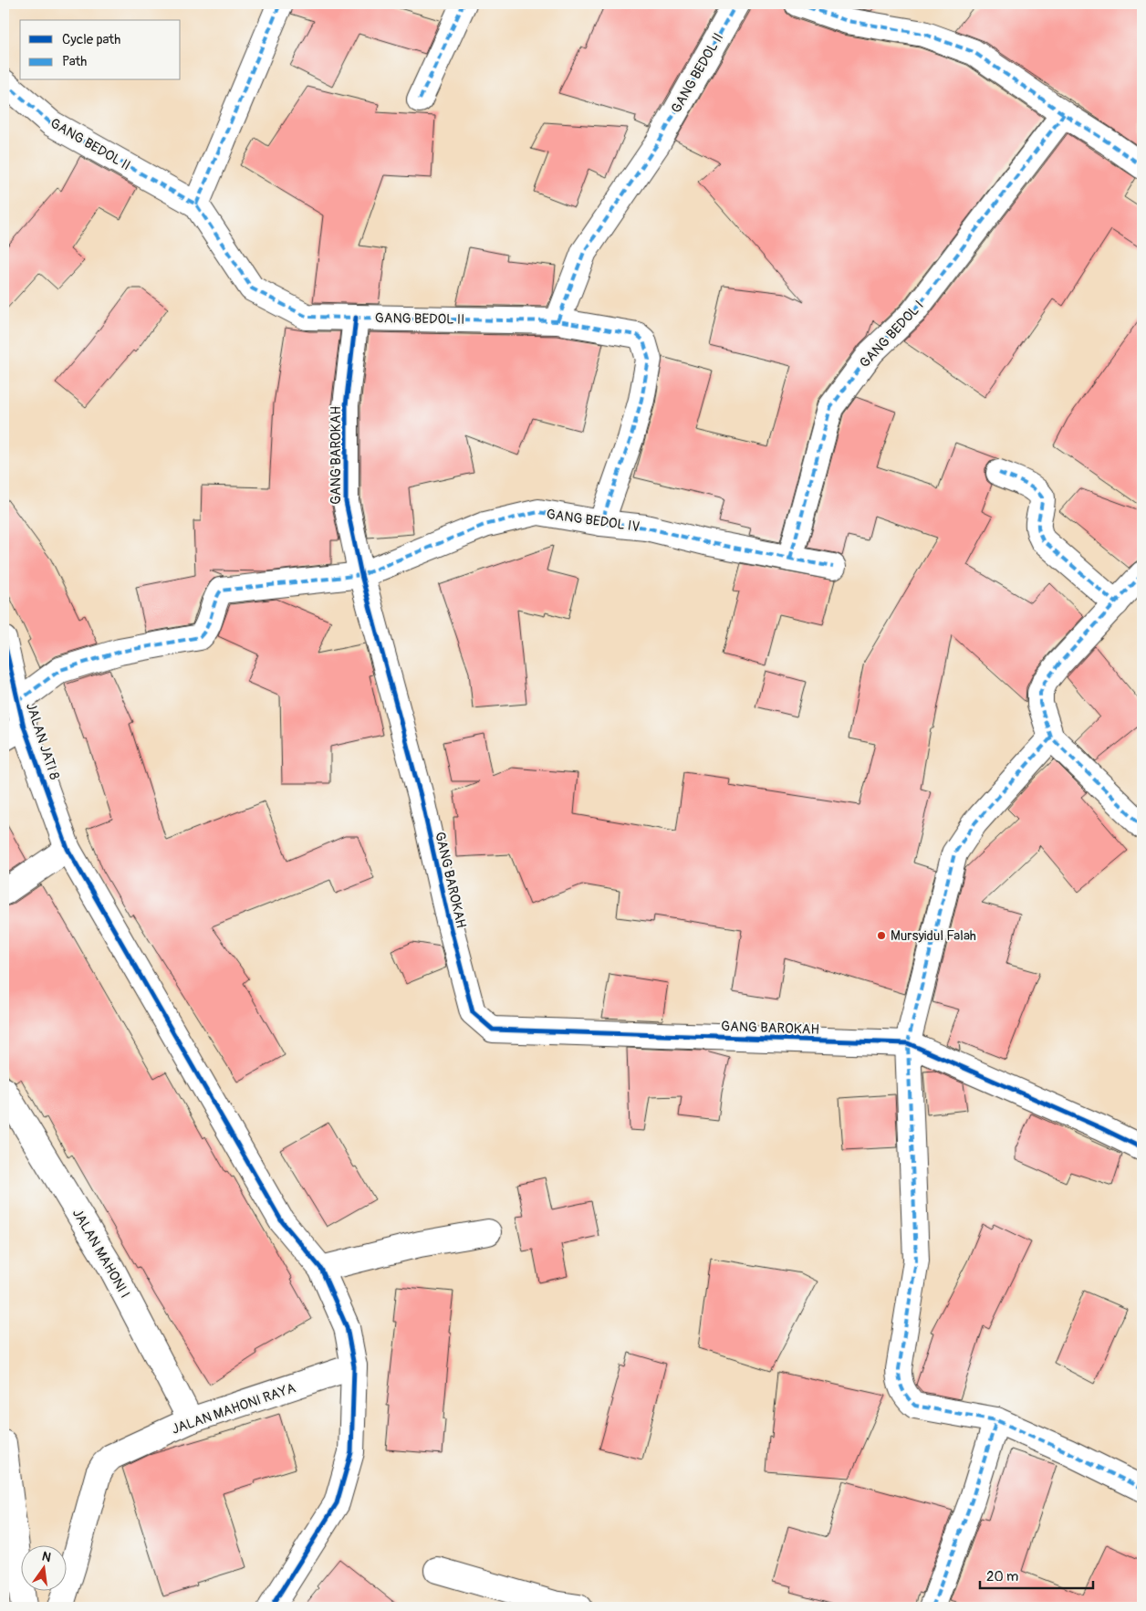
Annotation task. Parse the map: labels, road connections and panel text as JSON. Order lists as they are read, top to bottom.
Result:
{
  "streets": {
    "street": [
      "GANG BEDOL II",
      "GANG BEDOL I",
      "GANG BAROKAH",
      "GANG BEDOL IV",
      "JALAN JATI 8",
      "JALAN MAHONI I",
      "JALAN MAHONI RAYA"
    ]
  },
  "crossings": [
    ["GANG BEDOL II", "GANG BAROKAH"],
    ["GANG BEDOL I", "GANG BEDOL IV"],
    ["GANG BAROKAH", "GANG BEDOL IV"],
    ["GANG BEDOL IV", "JALAN JATI 8"],
    ["JALAN JATI 8", "JALAN MAHONI RAYA"],
    ["JALAN MAHONI I", "JALAN MAHONI RAYA"]
  ],
  "places": ["Mursyidul Falah"],
  "legend": ["Cycle path", "Path"],
  "scale_bar": "20 m",
  "north": "top"
}
